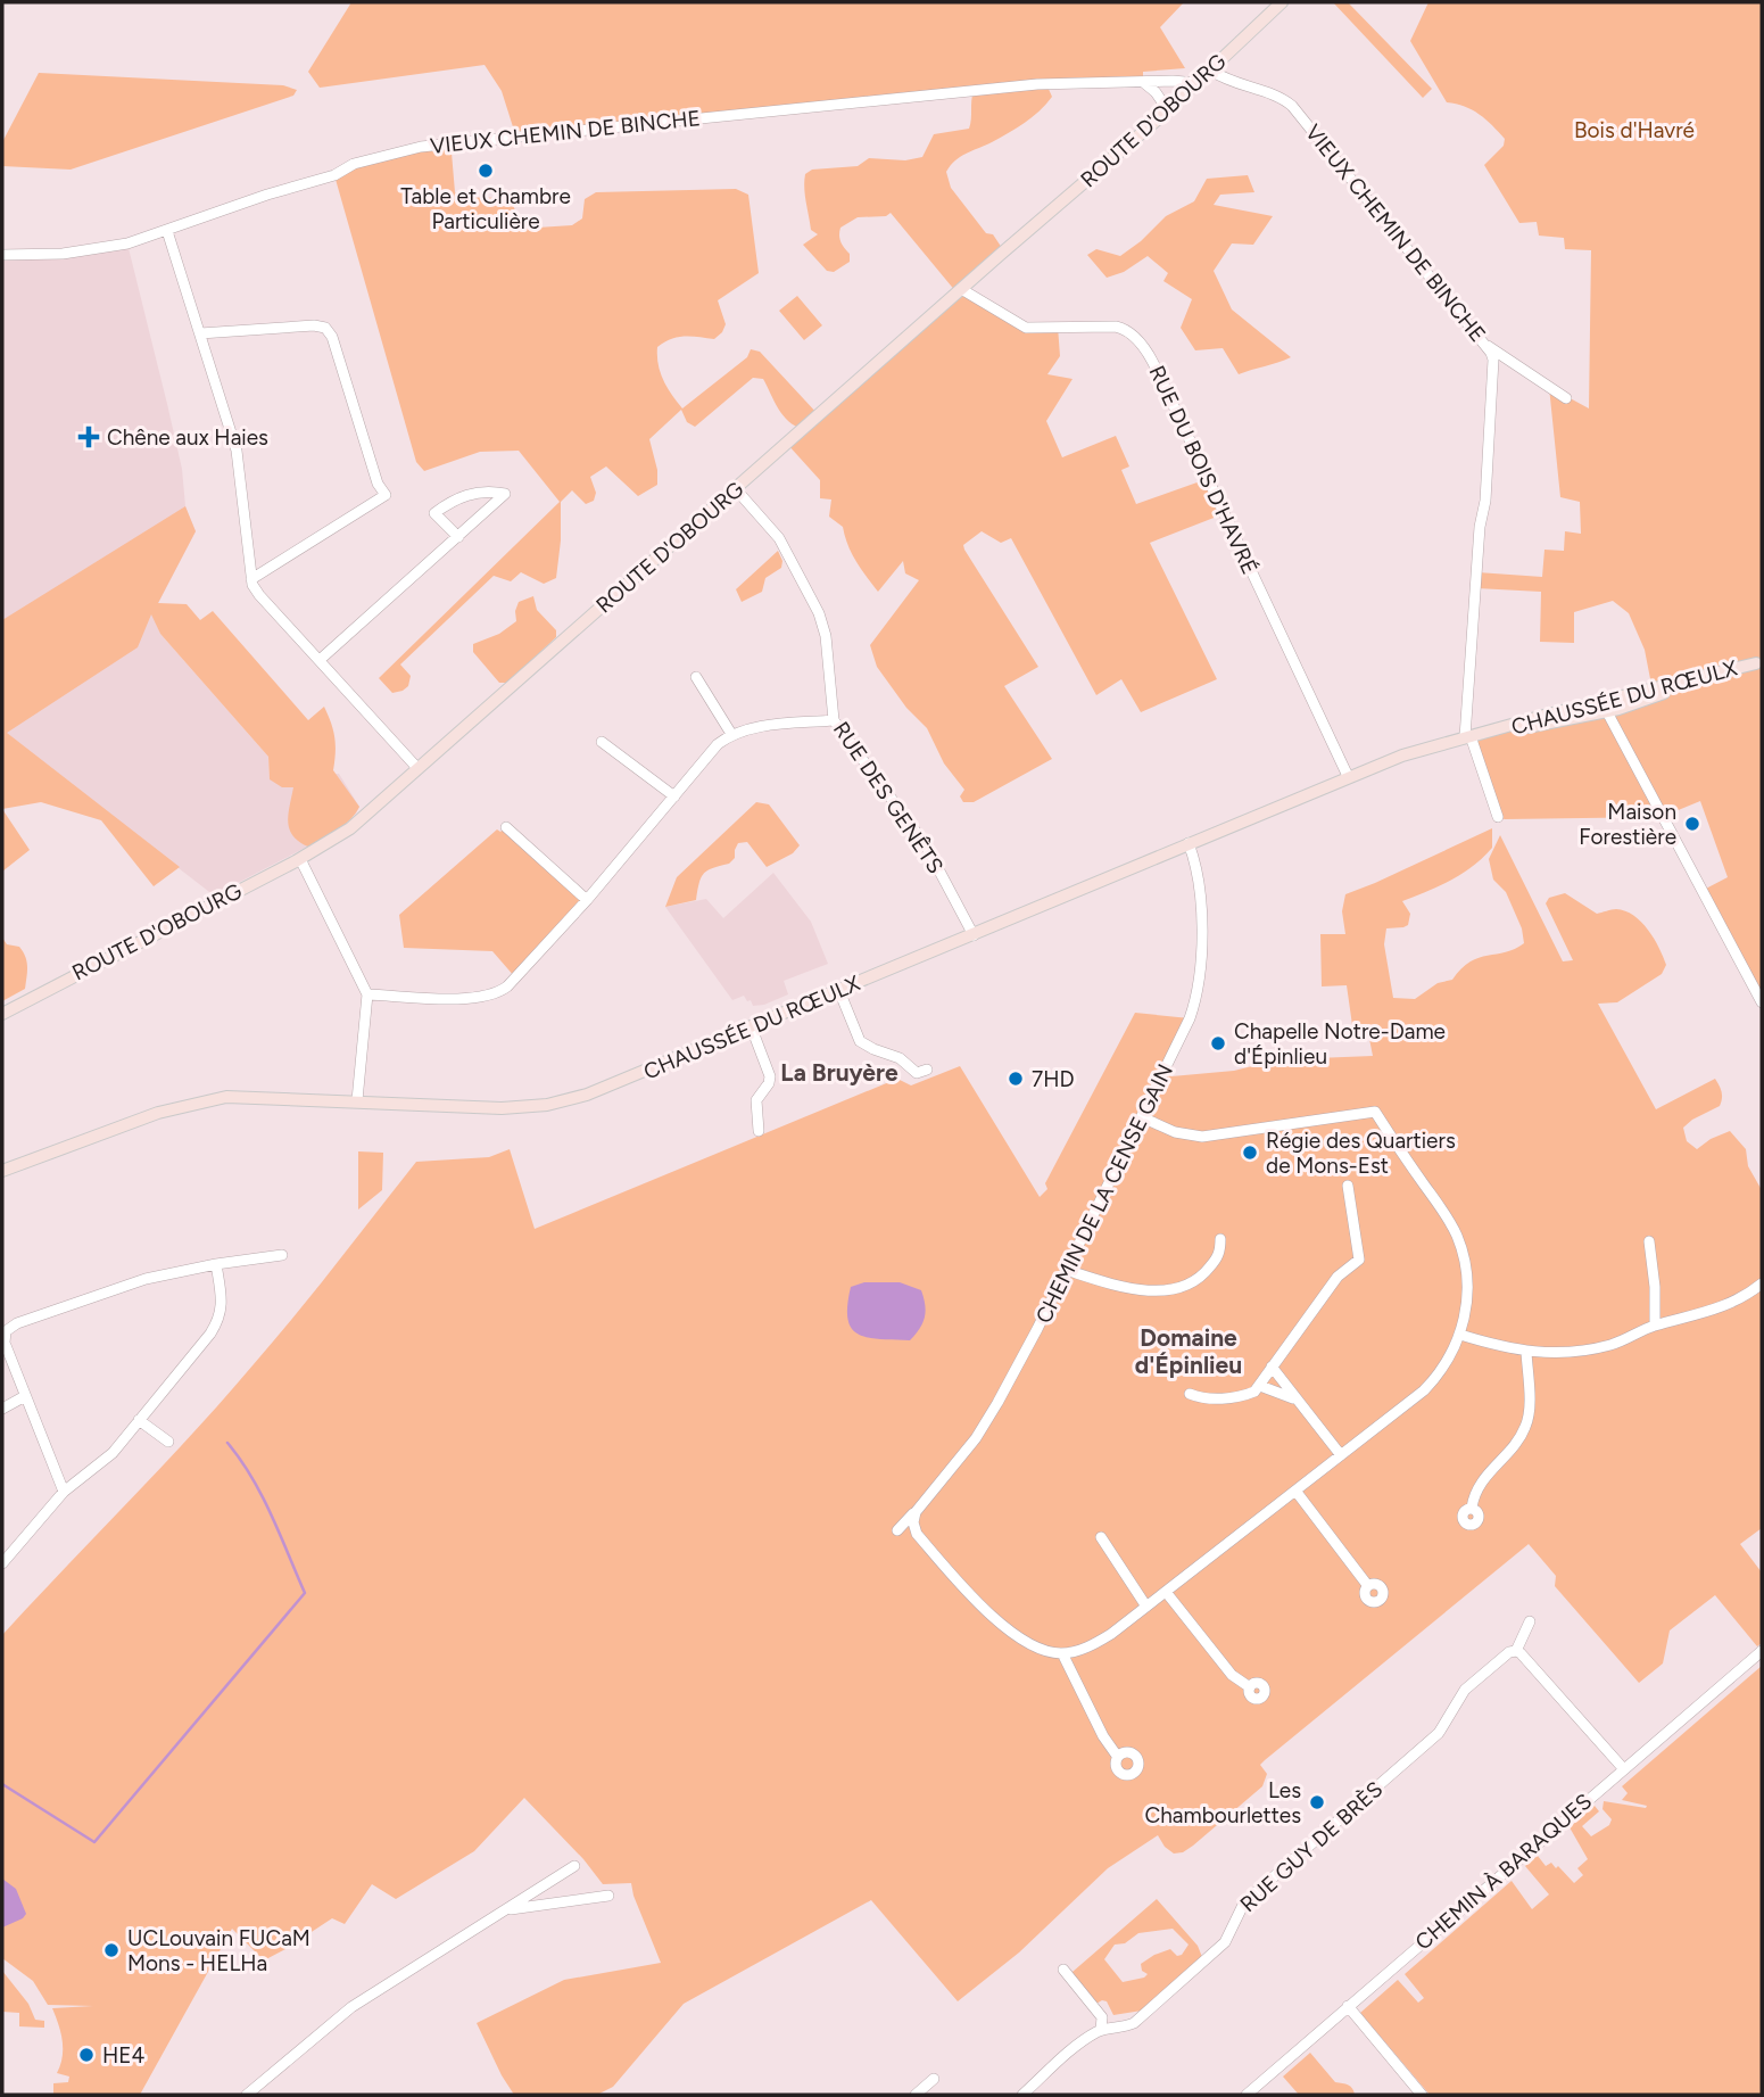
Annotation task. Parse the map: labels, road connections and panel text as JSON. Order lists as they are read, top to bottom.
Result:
{
  "streets": {
    "main road": ["ROUTE D'OBOURG", "CHAUSSÉE DU RŒULX"],
    "street": [
      "VIEUX CHEMIN DE BINCHE",
      "RUE DU BOIS D'HAVRÉ",
      "RUE DES GENÊTS",
      "CHEMIN DE LA CENSE GAIN",
      "RUE GUY DE BRÈS",
      "CHEMIN À BARAQUES"
    ]
  },
  "crossings": [
    ["ROUTE D'OBOURG", "VIEUX CHEMIN DE BINCHE"],
    ["ROUTE D'OBOURG", "RUE DU BOIS D'HAVRÉ"],
    ["ROUTE D'OBOURG", "RUE DES GENÊTS"],
    ["VIEUX CHEMIN DE BINCHE", "CHAUSSÉE DU RŒULX"],
    ["RUE DU BOIS D'HAVRÉ", "CHAUSSÉE DU RŒULX"],
    ["CHAUSSÉE DU RŒULX", "RUE DES GENÊTS"],
    ["CHAUSSÉE DU RŒULX", "CHEMIN DE LA CENSE GAIN"]
  ],
  "districts": ["La Bruyère", "Domaine d'Épinlieu"],
  "parks": ["Bois d'Havré"],
  "places": {
    "other": [
      "Table et Chambre Particulière",
      "Maison Forestière",
      "Chapelle Notre-Dame d'Épinlieu",
      "7HD",
      "Régie des Quartiers de Mons-Est",
      "Les Chambourlettes",
      "UCLouvain FUCaM Mons - HELHa",
      "HE4"
    ],
    "health": ["Chêne aux Haies"]
  }
}
